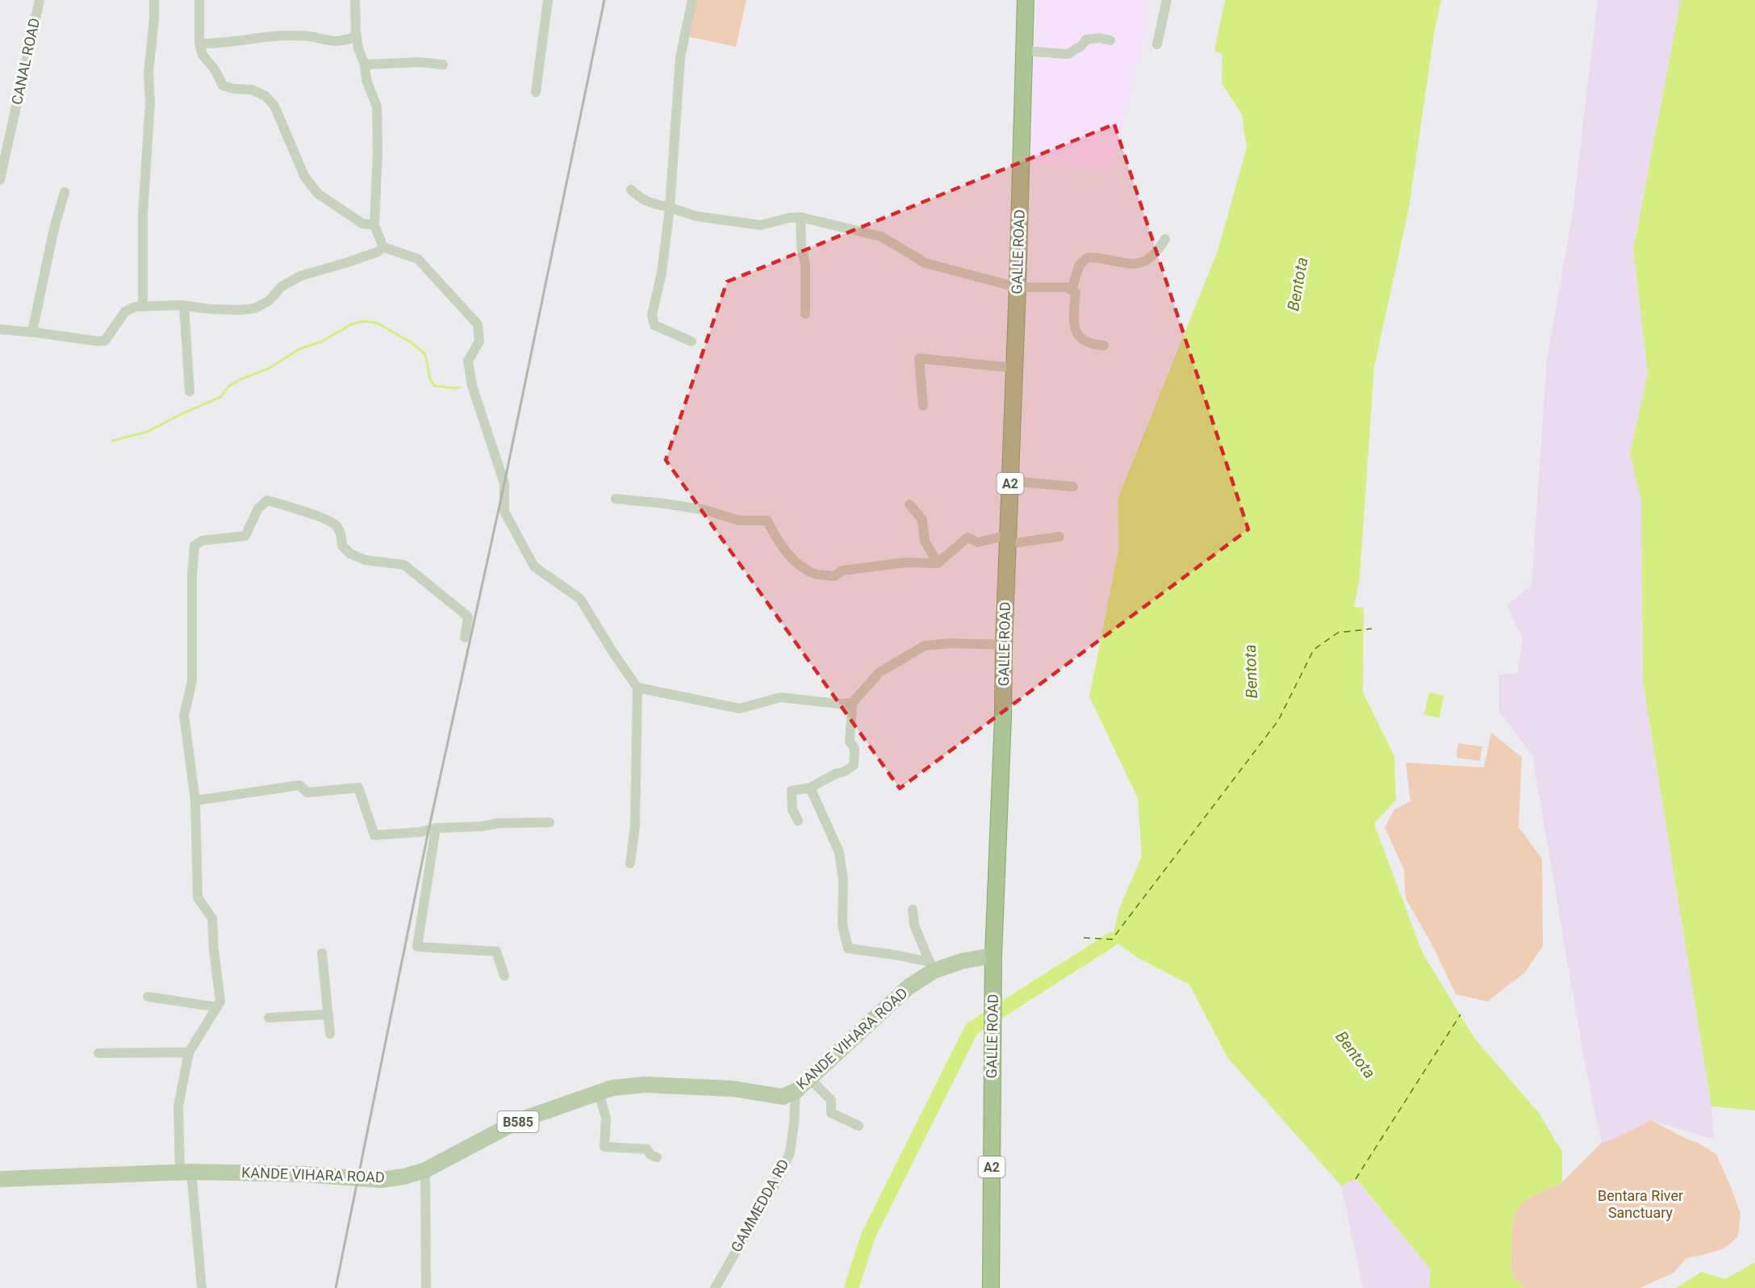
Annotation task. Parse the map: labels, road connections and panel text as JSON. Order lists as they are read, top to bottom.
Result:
{
  "streets": {
    "highway": ["GALLE ROAD", "A2"],
    "main road": ["KANDE VIHARA ROAD", "B585"],
    "street": ["CANAL ROAD", "GAMMEDDA RD"]
  },
  "crossings": [
    ["GALLE ROAD", "KANDE VIHARA ROAD"],
    ["KANDE VIHARA ROAD", "GAMMEDDA RD"]
  ],
  "water": ["Bentota"],
  "parks": ["Bentara River Sanctuary"]
}
